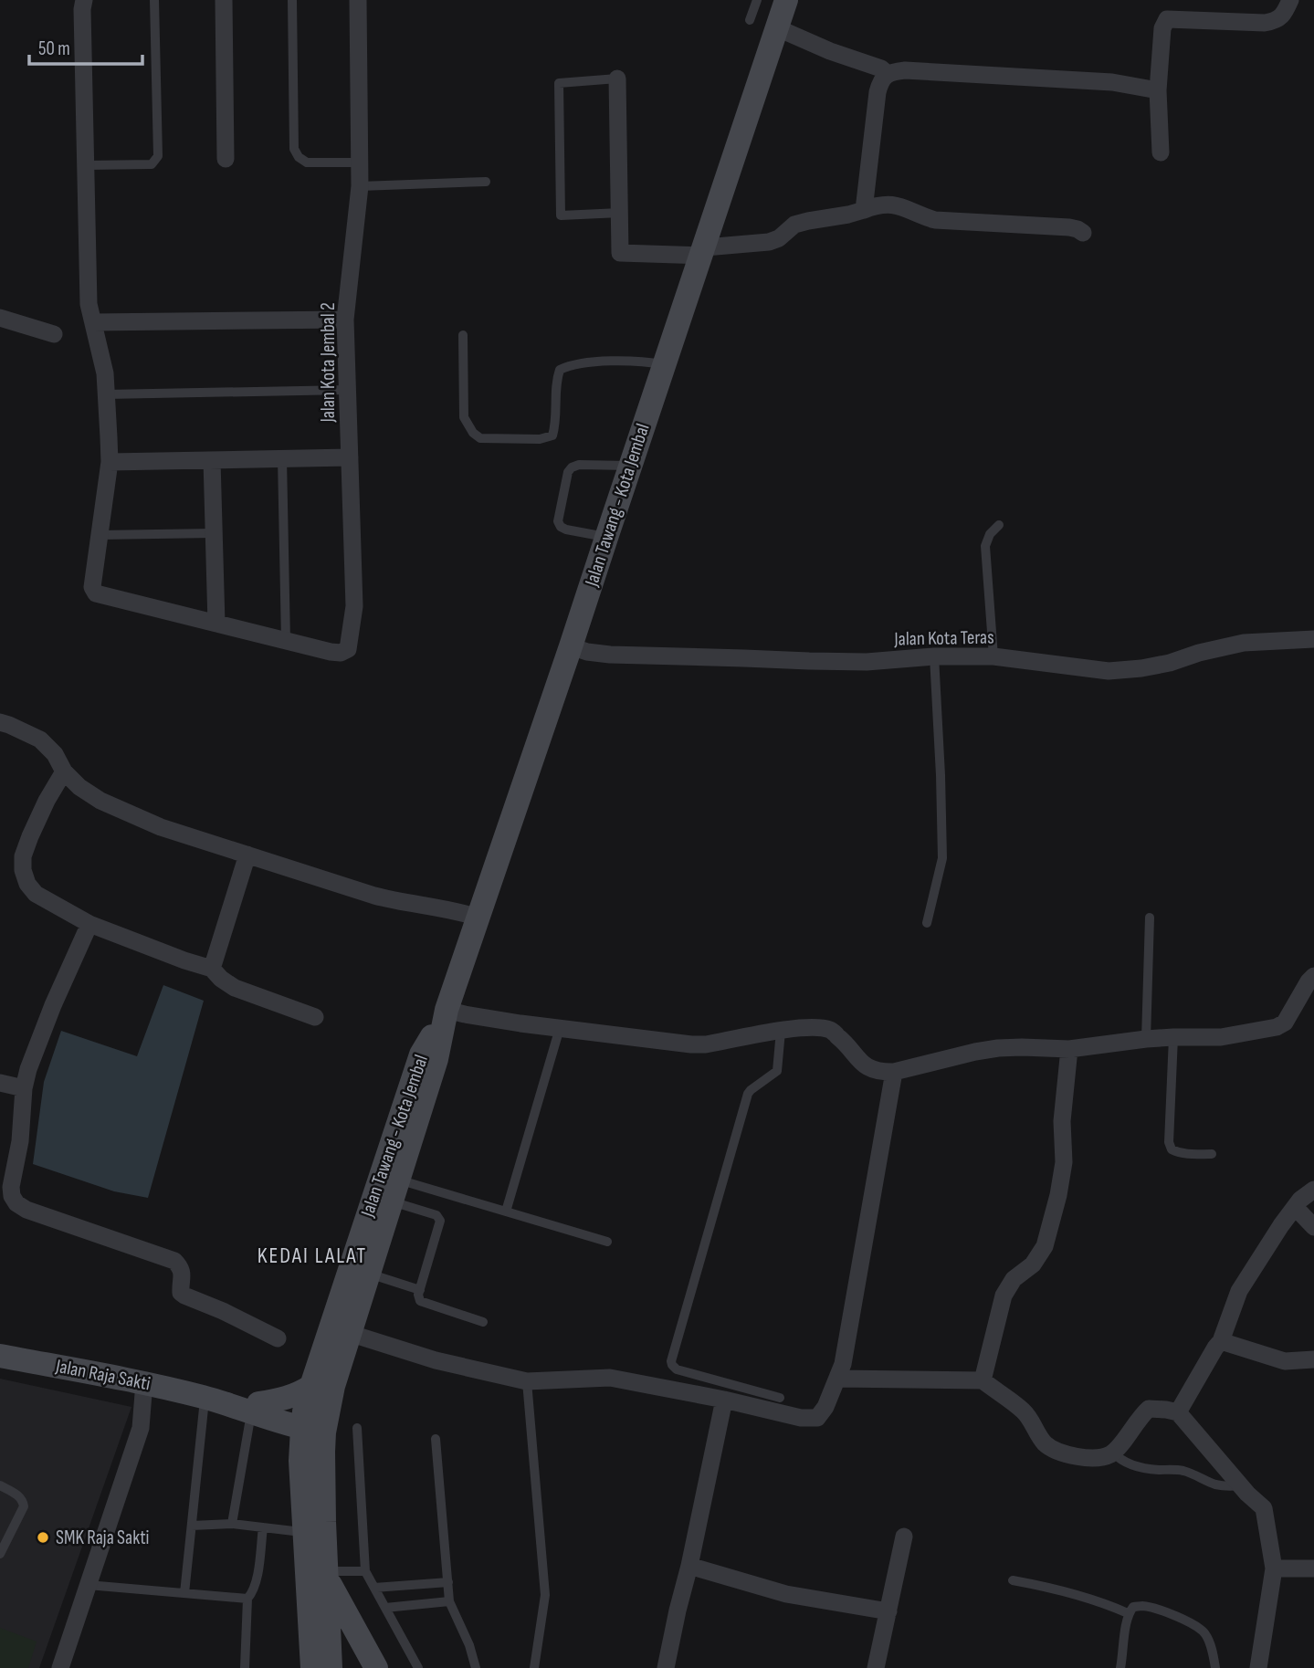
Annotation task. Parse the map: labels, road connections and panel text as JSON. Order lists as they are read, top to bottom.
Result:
{
  "streets": {
    "main road": ["Jalan Tawang - Kota Jembal", "Jalan Raja Sakti"],
    "street": ["Jalan Kota Jembal 2", "Jalan Kota Teras"]
  },
  "crossings": [
    ["Jalan Tawang - Kota Jembal", "Jalan Kota Teras"],
    ["Jalan Tawang - Kota Jembal", "Jalan Raja Sakti"]
  ],
  "districts": ["KEDAI LALAT"],
  "places": ["SMK Raja Sakti"],
  "scale_bar": "50 m"
}
